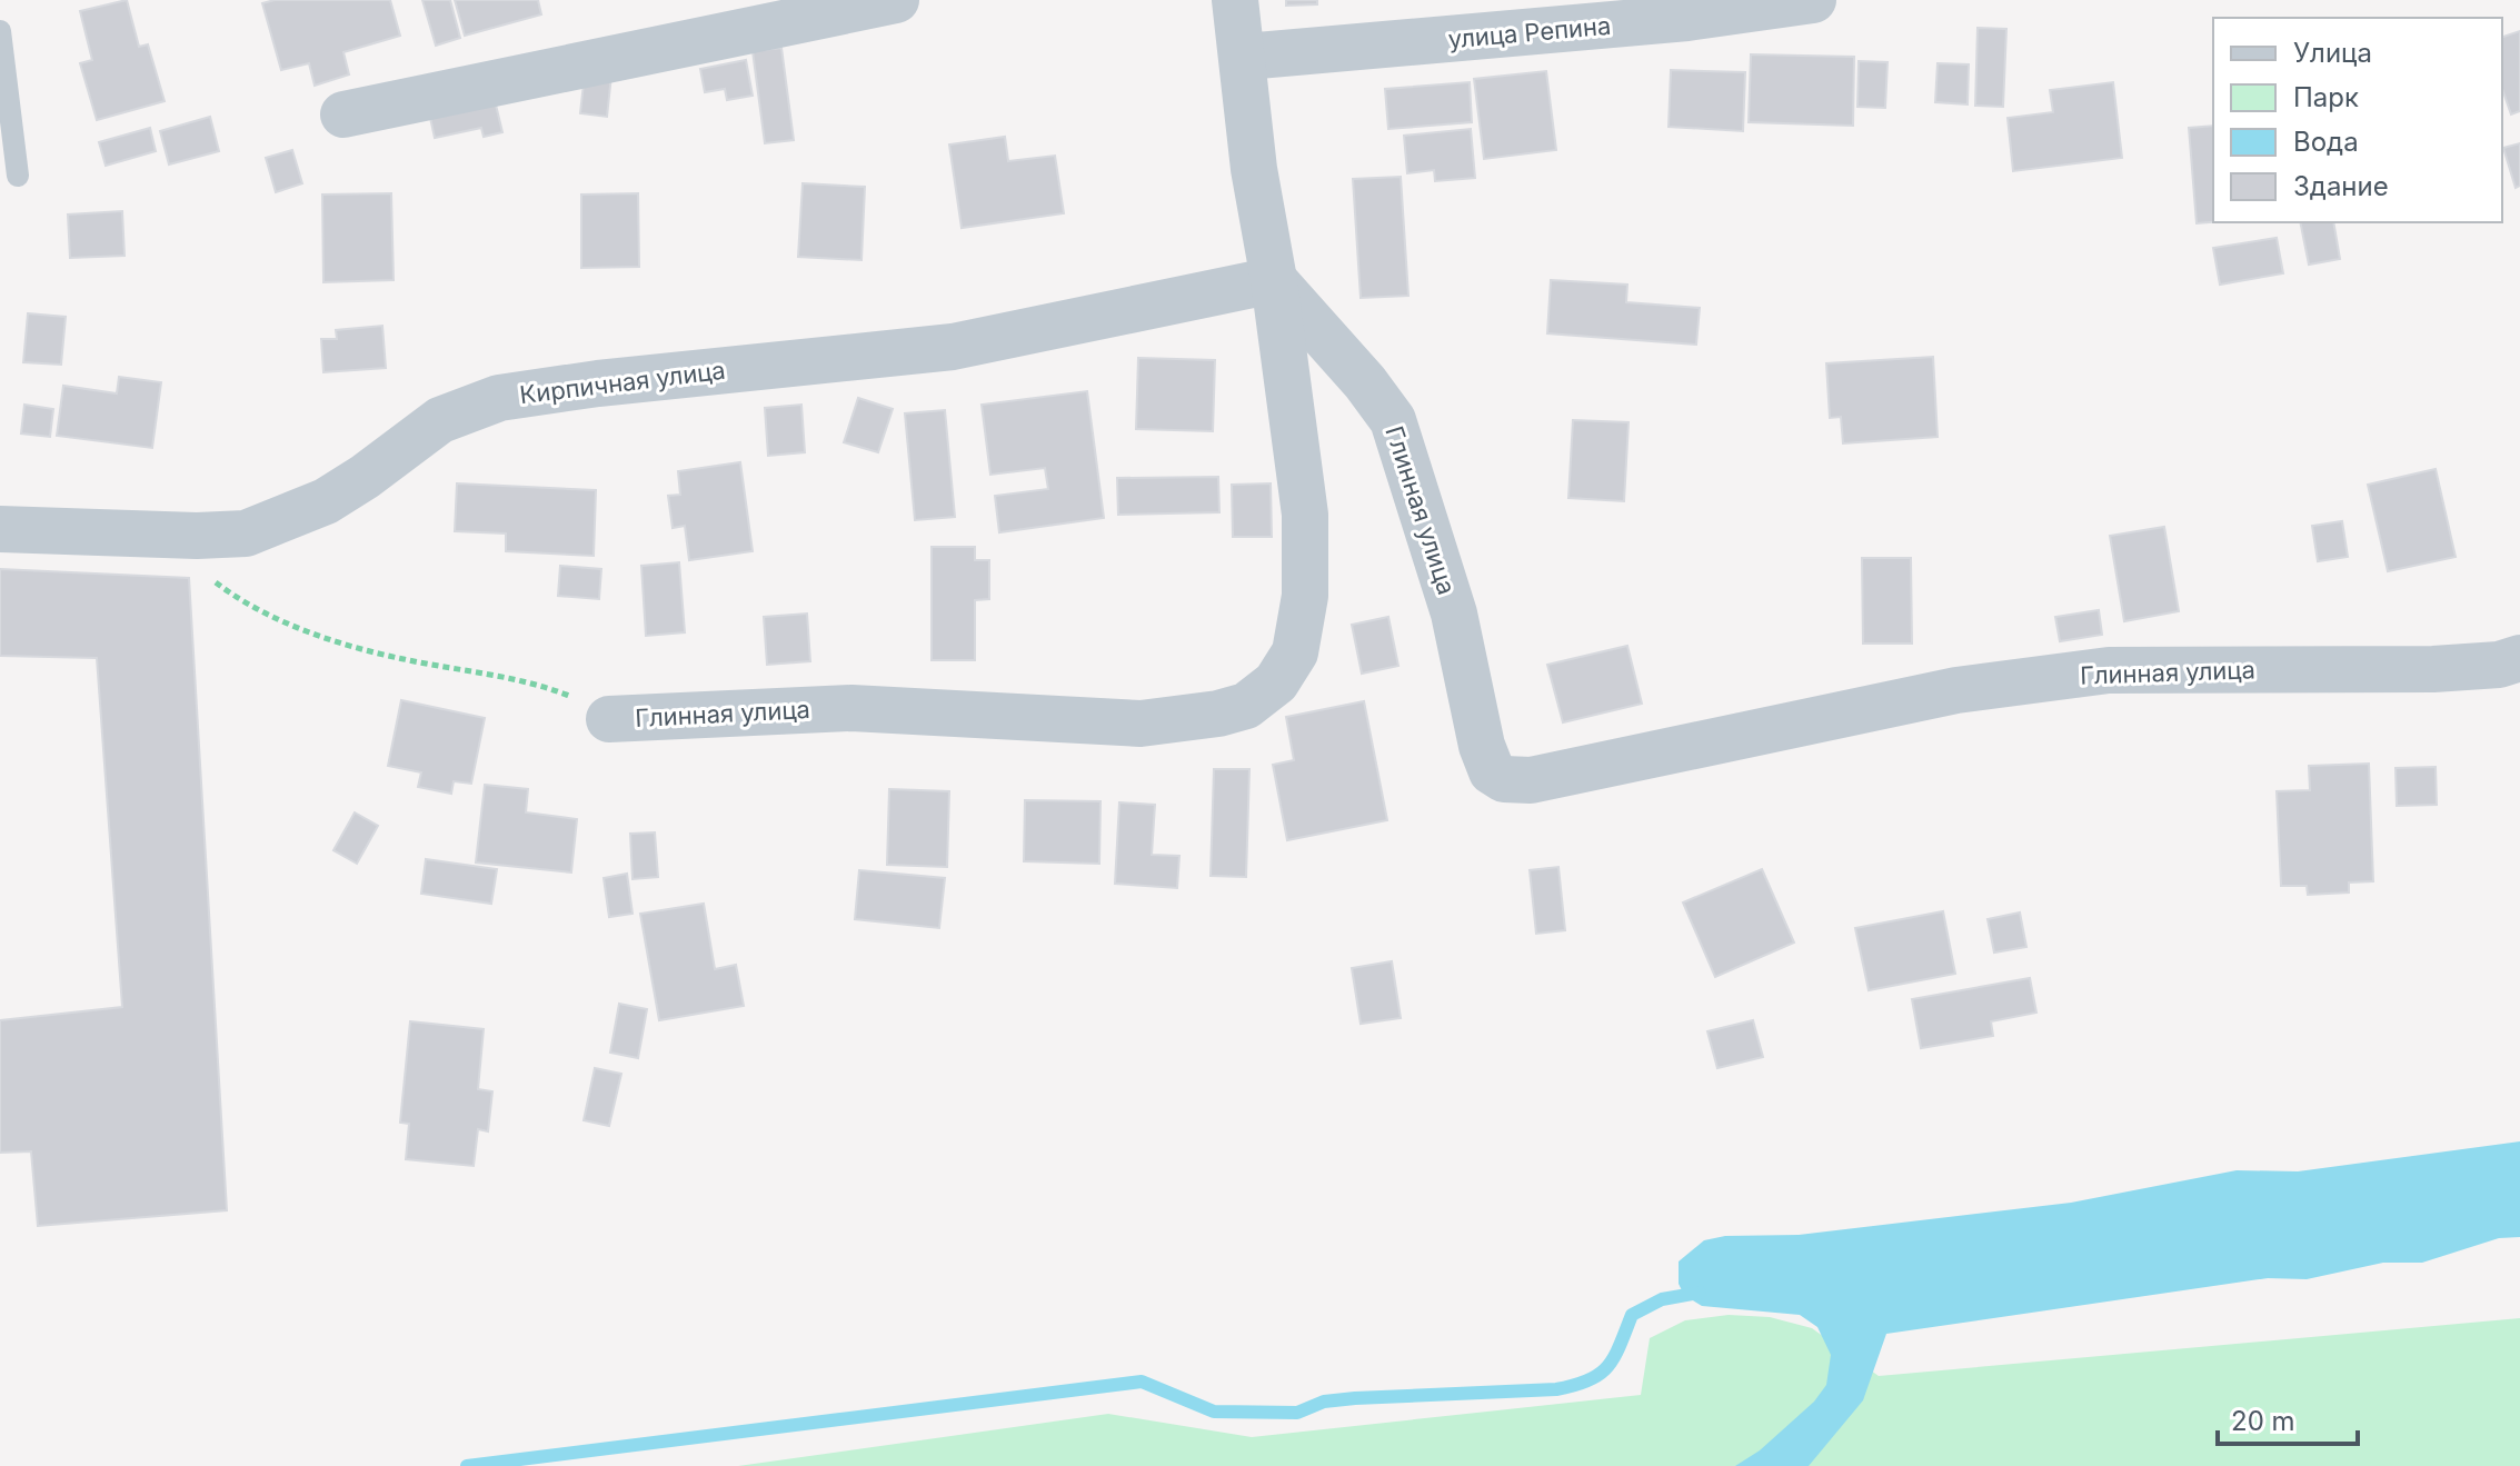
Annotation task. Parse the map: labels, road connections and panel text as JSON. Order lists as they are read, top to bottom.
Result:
{
  "streets": {
    "street": ["улица Репина", "Кирпичная улица", "Глинная улица"]
  },
  "crossings": [
    ["Кирпичная улица", "Глинная улица"]
  ],
  "legend": [
    "Улица",
    "Парк",
    "Вода",
    "Здание"
  ],
  "scale_bar": "20 m"
}
